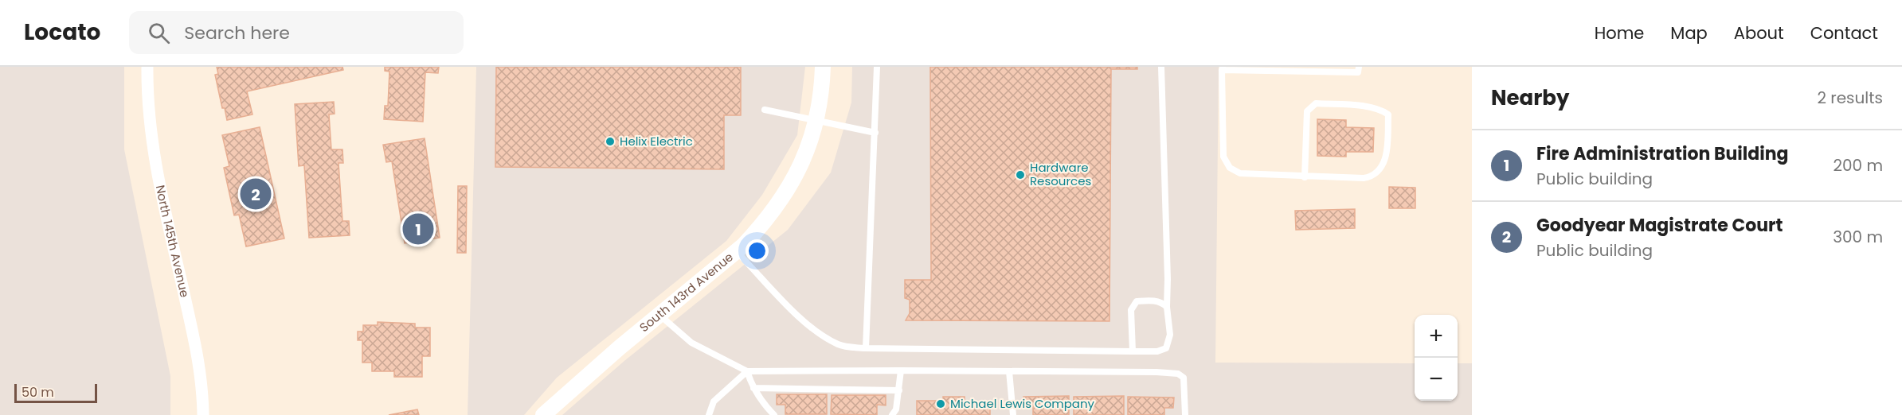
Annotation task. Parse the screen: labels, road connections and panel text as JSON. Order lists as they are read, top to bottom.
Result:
{
  "streets": {
    "street": ["North 145th Avenue", "South 143rd Avenue"]
  },
  "places": ["Helix Electric", "Hardware Resources", "Michael Lewis Company"],
  "scale_bar": "50 m",
  "page": {
    "header": "Locato",
    "search": "Search here",
    "nav": [
      "Home",
      "Map",
      "About",
      "Contact"
    ],
    "heading": ["Nearby", "2 results"],
    "list": [
      {
        "mark": "1",
        "name": "Fire Administration Building",
        "note": "Public building",
        "value": "200 m"
      },
      {
        "mark": "2",
        "name": "Goodyear Magistrate Court",
        "note": "Public building",
        "value": "300 m"
      }
    ],
    "pins": ["2", "1"],
    "map_buttons": ["+", "−"],
    "scale": "50 m"
  }
}
